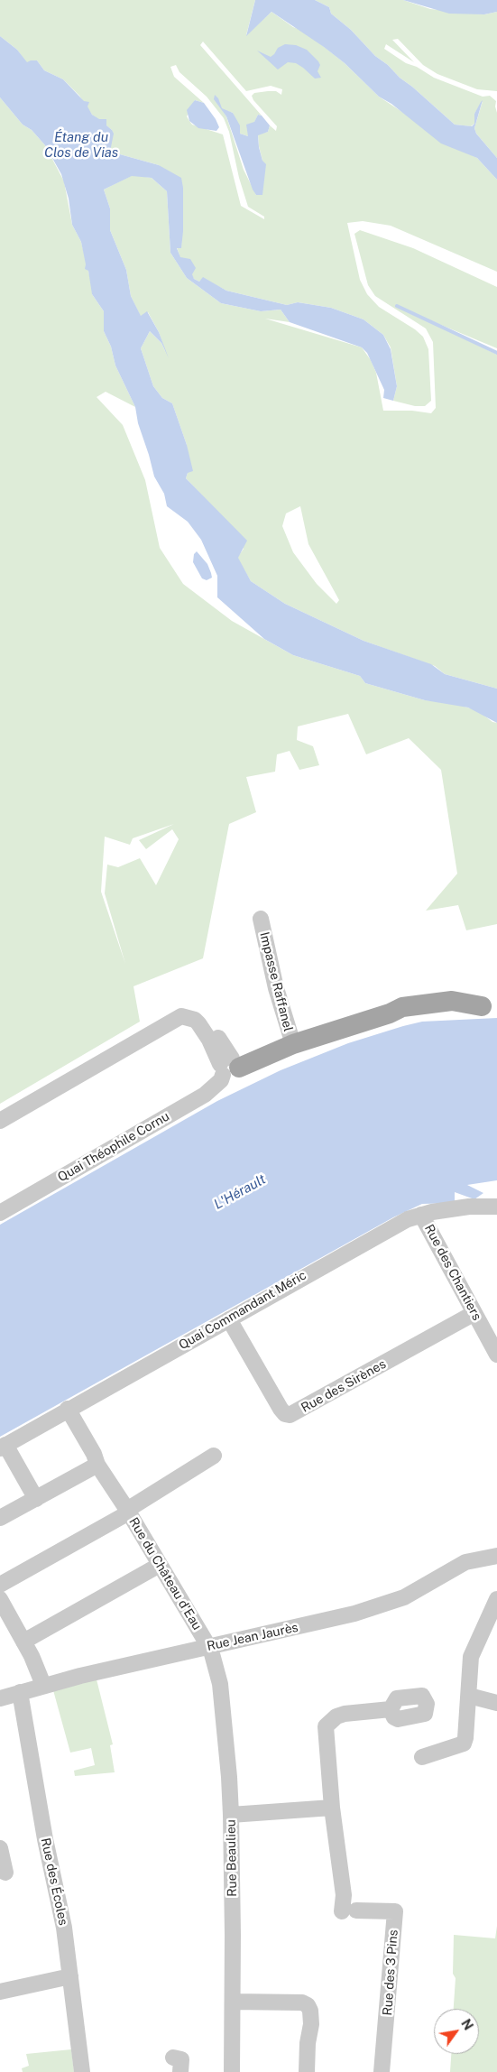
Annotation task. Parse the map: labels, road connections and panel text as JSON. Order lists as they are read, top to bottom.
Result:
{
  "streets": {
    "main road": ["Quai Théophile Cornu"],
    "street": [
      "Impasse Raffanel",
      "Rue des Chantiers",
      "Quai Commandant Méric",
      "Rue des Sirènes",
      "Rue du Château d'Eau",
      "Rue Jean Jaurès",
      "Rue Beaulieu",
      "Rue des Écoles",
      "Rue des 3 Pins"
    ]
  },
  "crossings": [
    ["Impasse Raffanel", "Quai Théophile Cornu"],
    ["Rue des Chantiers", "Quai Commandant Méric"],
    ["Rue des Chantiers", "Rue des Sirènes"],
    ["Quai Commandant Méric", "Rue des Sirènes"],
    ["Rue du Château d'Eau", "Rue Jean Jaurès"],
    ["Rue du Château d'Eau", "Rue Beaulieu"],
    ["Rue Jean Jaurès", "Rue Beaulieu"],
    ["Rue Jean Jaurès", "Rue des Écoles"]
  ],
  "water": ["Étang du Clos de Vias", "L'Hérault"],
  "north": "top right"
}
